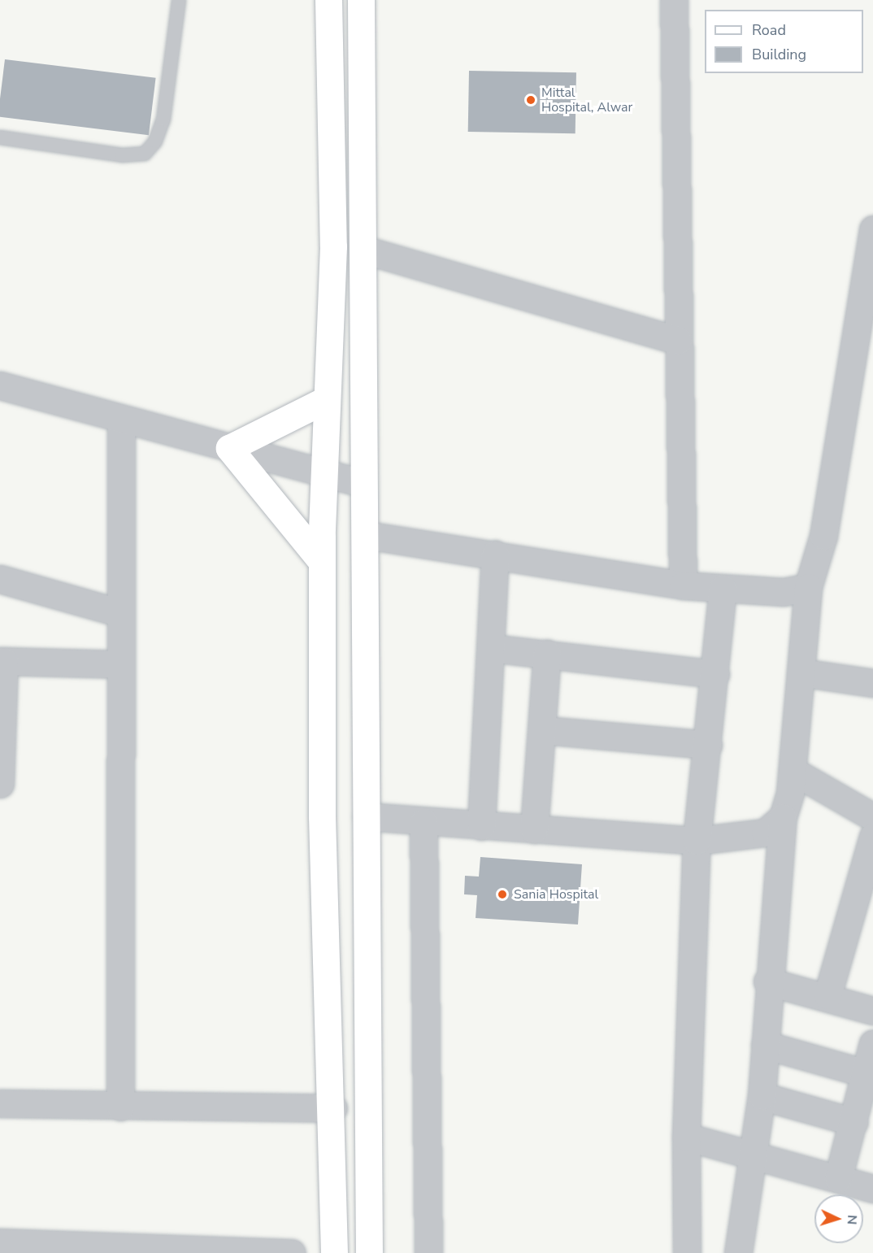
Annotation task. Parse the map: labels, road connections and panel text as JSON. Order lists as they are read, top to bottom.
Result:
{
  "places": ["Mittal Hospital, Alwar", "Sania Hospital"],
  "legend": ["Road", "Building"],
  "north": "right"
}
